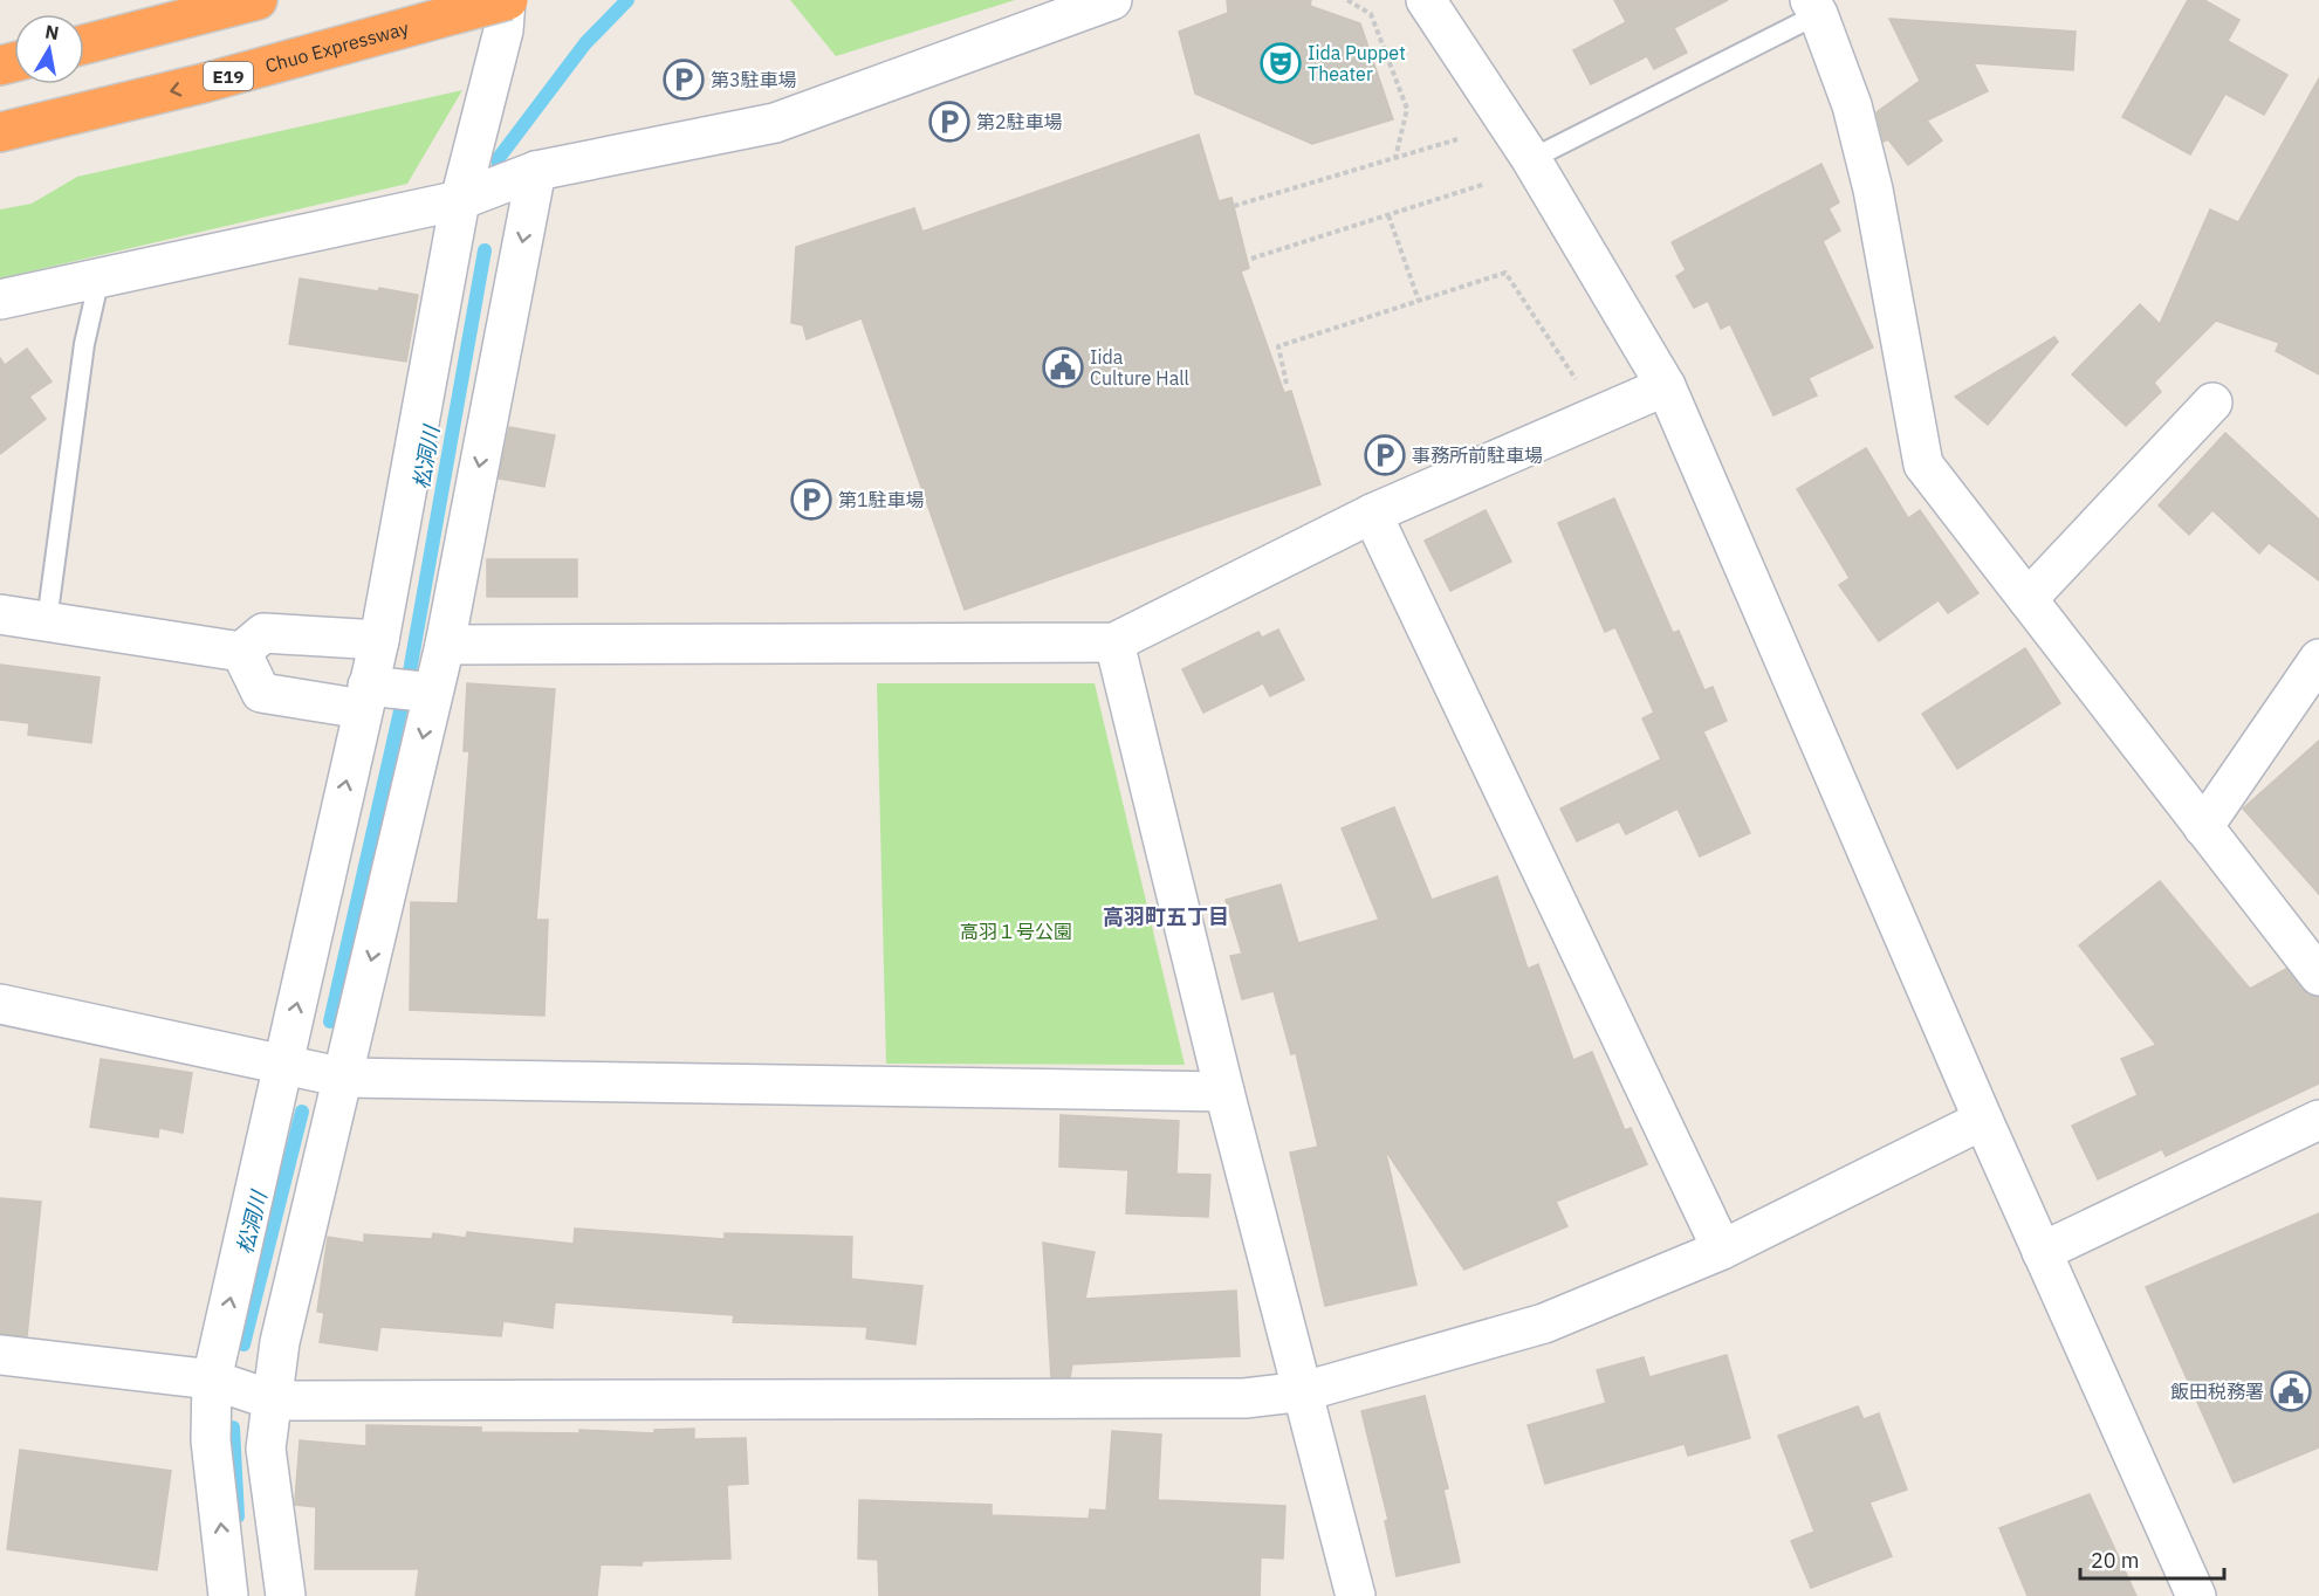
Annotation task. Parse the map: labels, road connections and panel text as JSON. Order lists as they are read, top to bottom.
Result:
{
  "streets": {
    "highway": ["Chuo Expressway", "E19"]
  },
  "districts": ["高羽町五丁目"],
  "water": ["松洞川"],
  "parks": ["高羽１号公園"],
  "places": {
    "theatre": ["Iida Puppet Theater"],
    "parking": [
      "第3駐車場",
      "第2駐車場",
      "事務所前駐車場",
      "第1駐車場"
    ],
    "public building": ["Iida Culture Hall", "飯田税務署"]
  },
  "scale_bar": "20 m",
  "north": "top"
}
